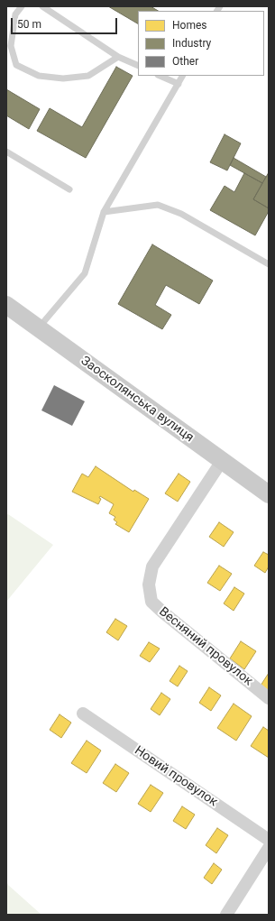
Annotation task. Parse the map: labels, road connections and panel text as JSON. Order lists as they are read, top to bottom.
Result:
{
  "streets": {
    "street": ["Заосколянська вулиця", "Весняний провулок", "Новий провулок"]
  },
  "crossings": [
    ["Заосколянська вулиця", "Весняний провулок"]
  ],
  "legend": ["Homes", "Industry", "Other"],
  "scale_bar": "50 m"
}
